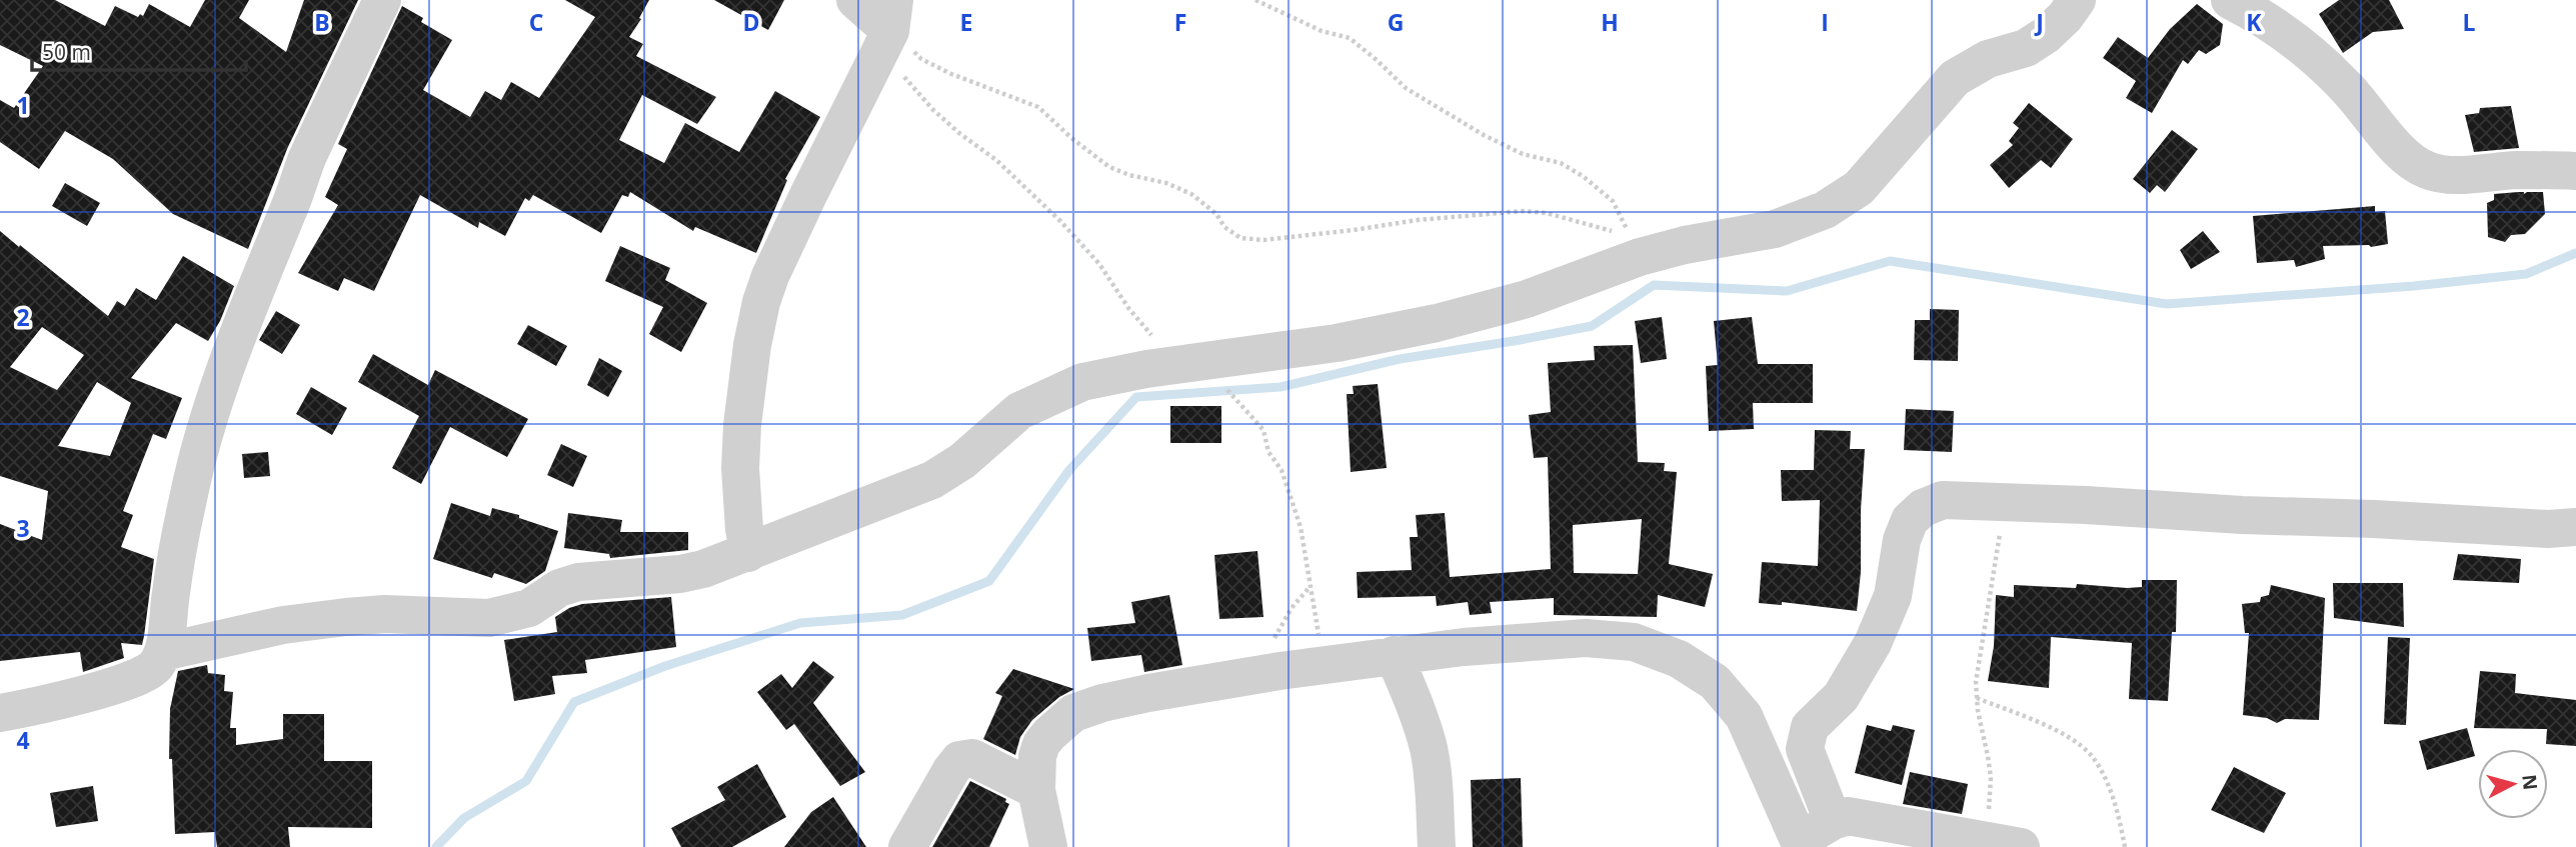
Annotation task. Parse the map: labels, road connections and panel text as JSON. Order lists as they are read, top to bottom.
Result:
{
  "scale_bar": "50 m",
  "north": "right",
  "grid": {
    "columns": [
      "B",
      "C",
      "D",
      "E",
      "F",
      "G",
      "H",
      "I",
      "J",
      "K",
      "L"
    ],
    "rows": [
      "1",
      "2",
      "3",
      "4"
    ]
  }
}
